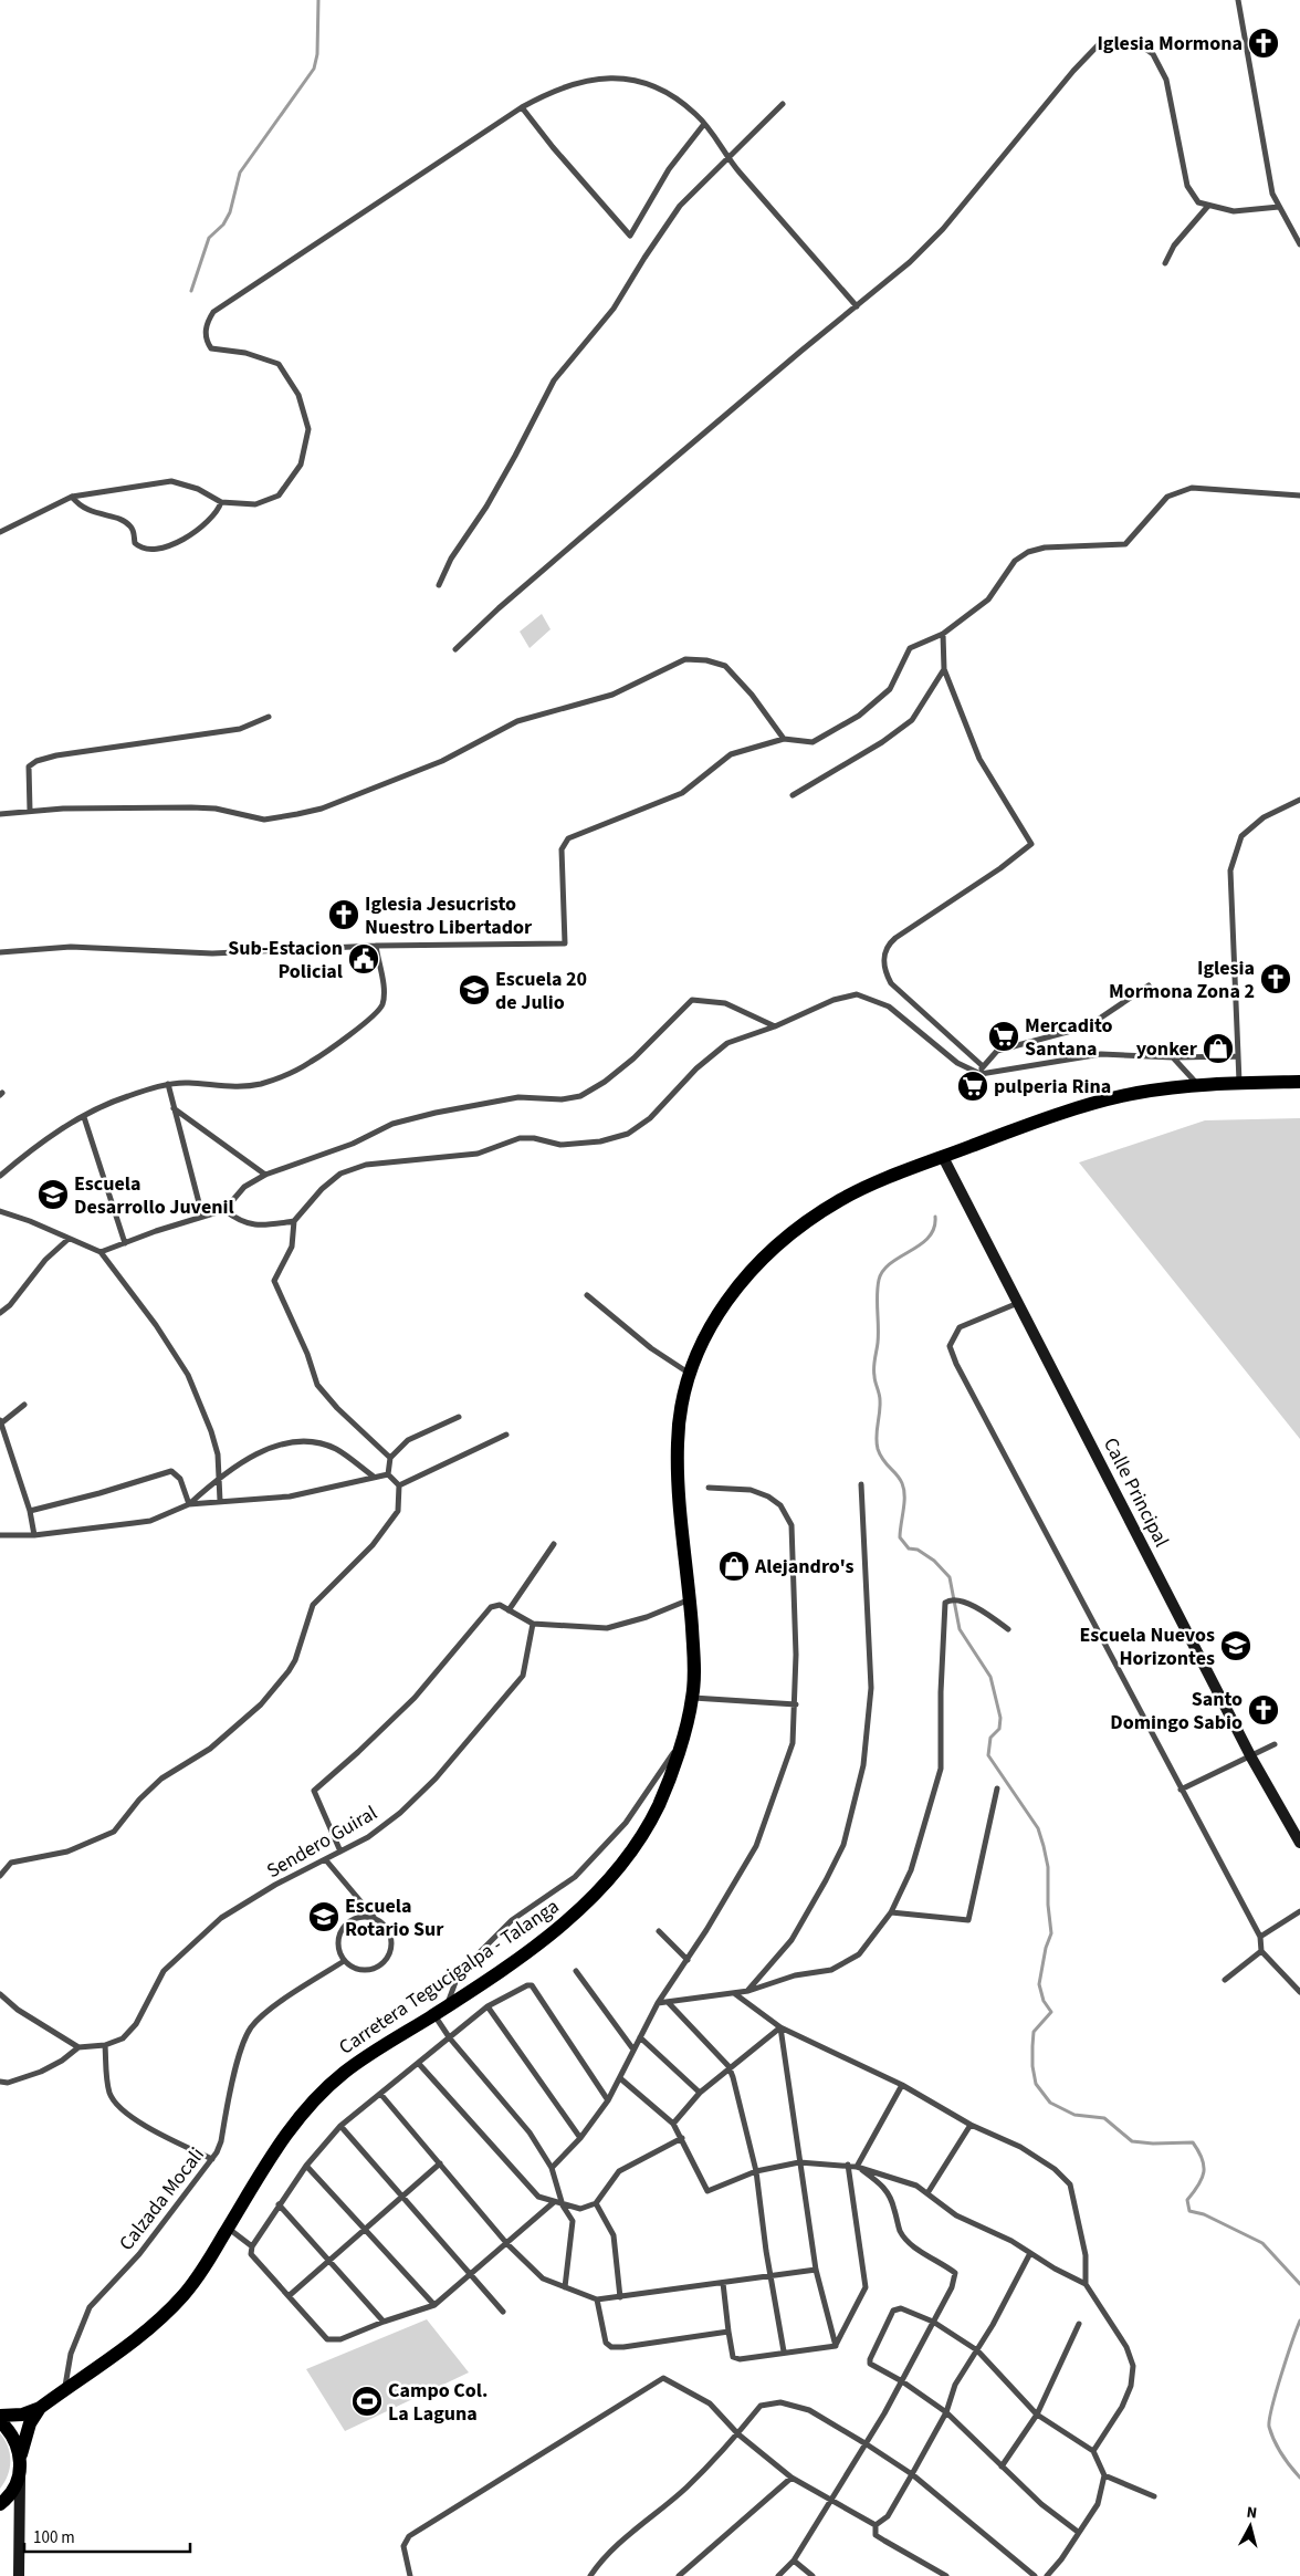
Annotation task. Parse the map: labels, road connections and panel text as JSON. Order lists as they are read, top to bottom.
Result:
{
  "streets": {
    "main road": ["Carretera Tegucigalpa - Talanga"],
    "street": ["Calle Principal", "Sendero Guiral", "Calzada Mocali"]
  },
  "crossings": [
    ["Calle Principal", "Carretera Tegucigalpa - Talanga"],
    ["Carretera Tegucigalpa - Talanga", "Calzada Mocali"]
  ],
  "places": {
    "church": [
      "Iglesia Mormona",
      "Iglesia Jesucristo Nuestro Libertador",
      "Iglesia Mormona Zona 2",
      "Santo Domingo Sabio"
    ],
    "public building": ["Sub-Estacion Policial"],
    "school or university": [
      "Escuela 20 de Julio",
      "Escuela Desarrollo Juvenil",
      "Escuela Nuevos Horizontes",
      "Escuela Rotario Sur"
    ],
    "supermarket": ["Mercadito Santana", "pulperia Rina"],
    "shop": ["yonker", "Alejandro's"],
    "sports": ["Campo Col. La Laguna"]
  },
  "scale_bar": "100 m",
  "north": "top"
}
